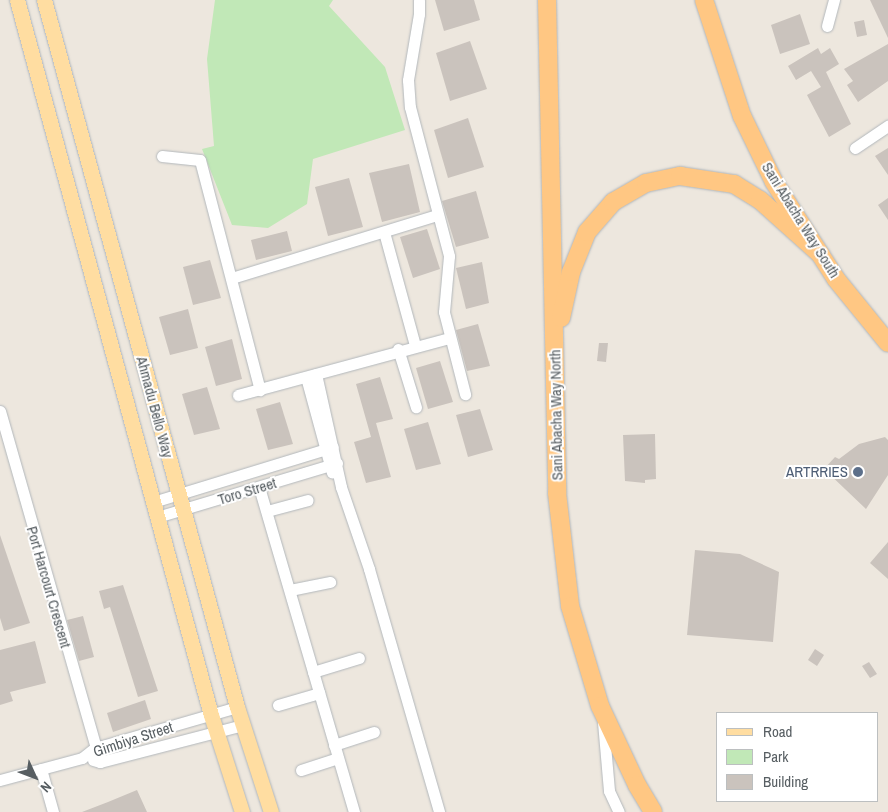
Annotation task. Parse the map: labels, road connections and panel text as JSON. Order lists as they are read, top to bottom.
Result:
{
  "streets": {
    "highway": ["Sani Abacha Way South", "Sani Abacha Way North"],
    "main road": ["Ahmadu Bello Way"],
    "street": ["Toro Street", "Port Harcourt Crescent", "Gimbiya Street"]
  },
  "crossings": [
    ["Ahmadu Bello Way", "Toro Street"],
    ["Ahmadu Bello Way", "Gimbiya Street"],
    ["Port Harcourt Crescent", "Gimbiya Street"]
  ],
  "places": ["ARTRRIES"],
  "legend": ["Road", "Park", "Building"],
  "north": "bottom right"
}
